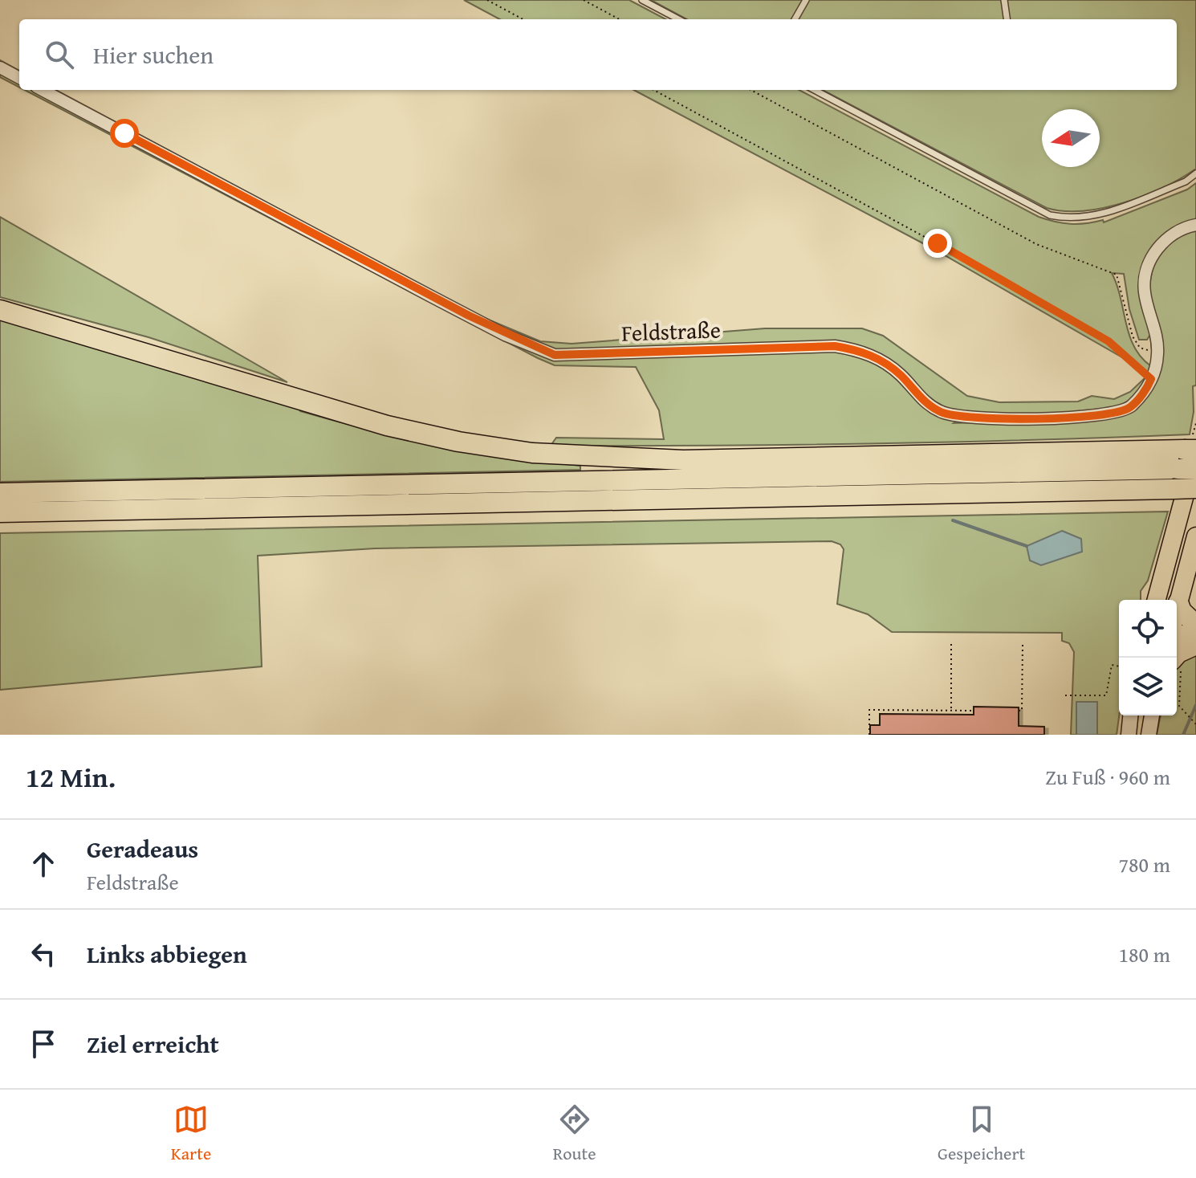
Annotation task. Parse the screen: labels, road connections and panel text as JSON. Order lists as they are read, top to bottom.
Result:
{
  "streets": {
    "street": ["Feldstraße"]
  },
  "north": "left",
  "page": {
    "search": "Hier suchen",
    "heading": ["12 Min.", "Zu Fuß · 960 m"],
    "list": [
      ["Geradeaus", "Feldstraße", "780 m"],
      ["Links abbiegen", "180 m"],
      "Ziel erreicht"
    ],
    "nav": ["Karte", "Route", "Gespeichert"]
  }
}
